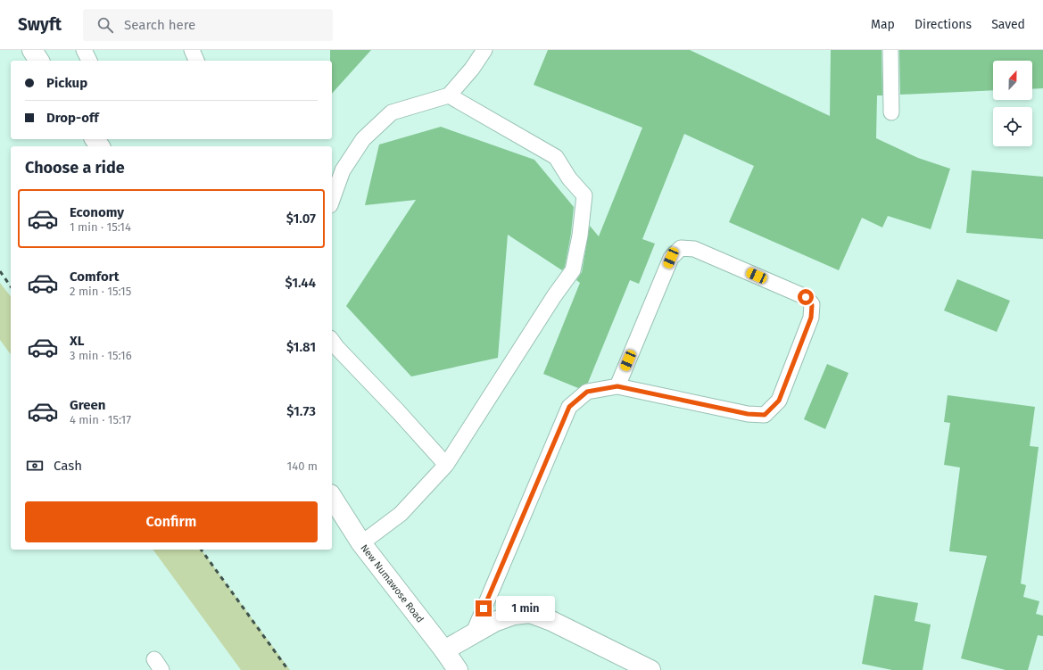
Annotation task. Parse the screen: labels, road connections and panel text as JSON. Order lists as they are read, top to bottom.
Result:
{
  "streets": {
    "street": ["New Numawose Road"]
  },
  "north": "top",
  "page": {
    "header": "Swyft",
    "search": "Search here",
    "nav": ["Map", "Directions", "Saved"],
    "banner": ["Pickup", "Drop-off"],
    "heading": "Choose a ride",
    "list": [
      {
        "name": "Economy",
        "note": "1 min · 15:14",
        "value": "$1.07"
      },
      {
        "name": "Comfort",
        "note": "2 min · 15:15",
        "value": "$1.44"
      },
      {
        "name": "XL",
        "note": "3 min · 15:16",
        "value": "$1.81"
      },
      {
        "name": "Green",
        "note": "4 min · 15:17",
        "value": "$1.73"
      }
    ],
    "pay": ["Cash", "140 m"],
    "buttons": "Confirm",
    "bubble": "1 min"
  }
}
